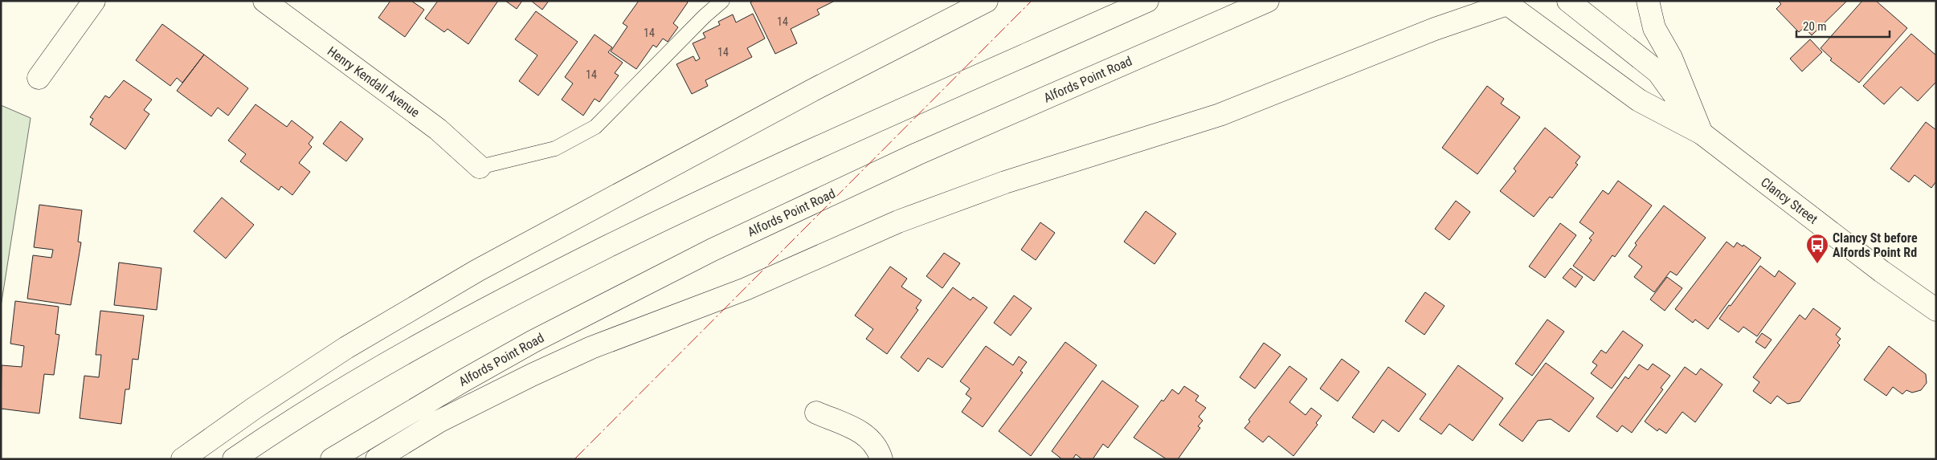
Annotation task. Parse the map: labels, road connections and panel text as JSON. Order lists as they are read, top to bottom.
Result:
{
  "streets": {
    "main road": ["Alfords Point Road", "Henry Kendall Avenue", "Clancy Street"]
  },
  "places": {
    "bus stop": ["Clancy St before Alfords Point Rd"]
  },
  "house_numbers": [
    "14",
    "14",
    "14",
    "14"
  ],
  "scale_bar": "20 m"
}
